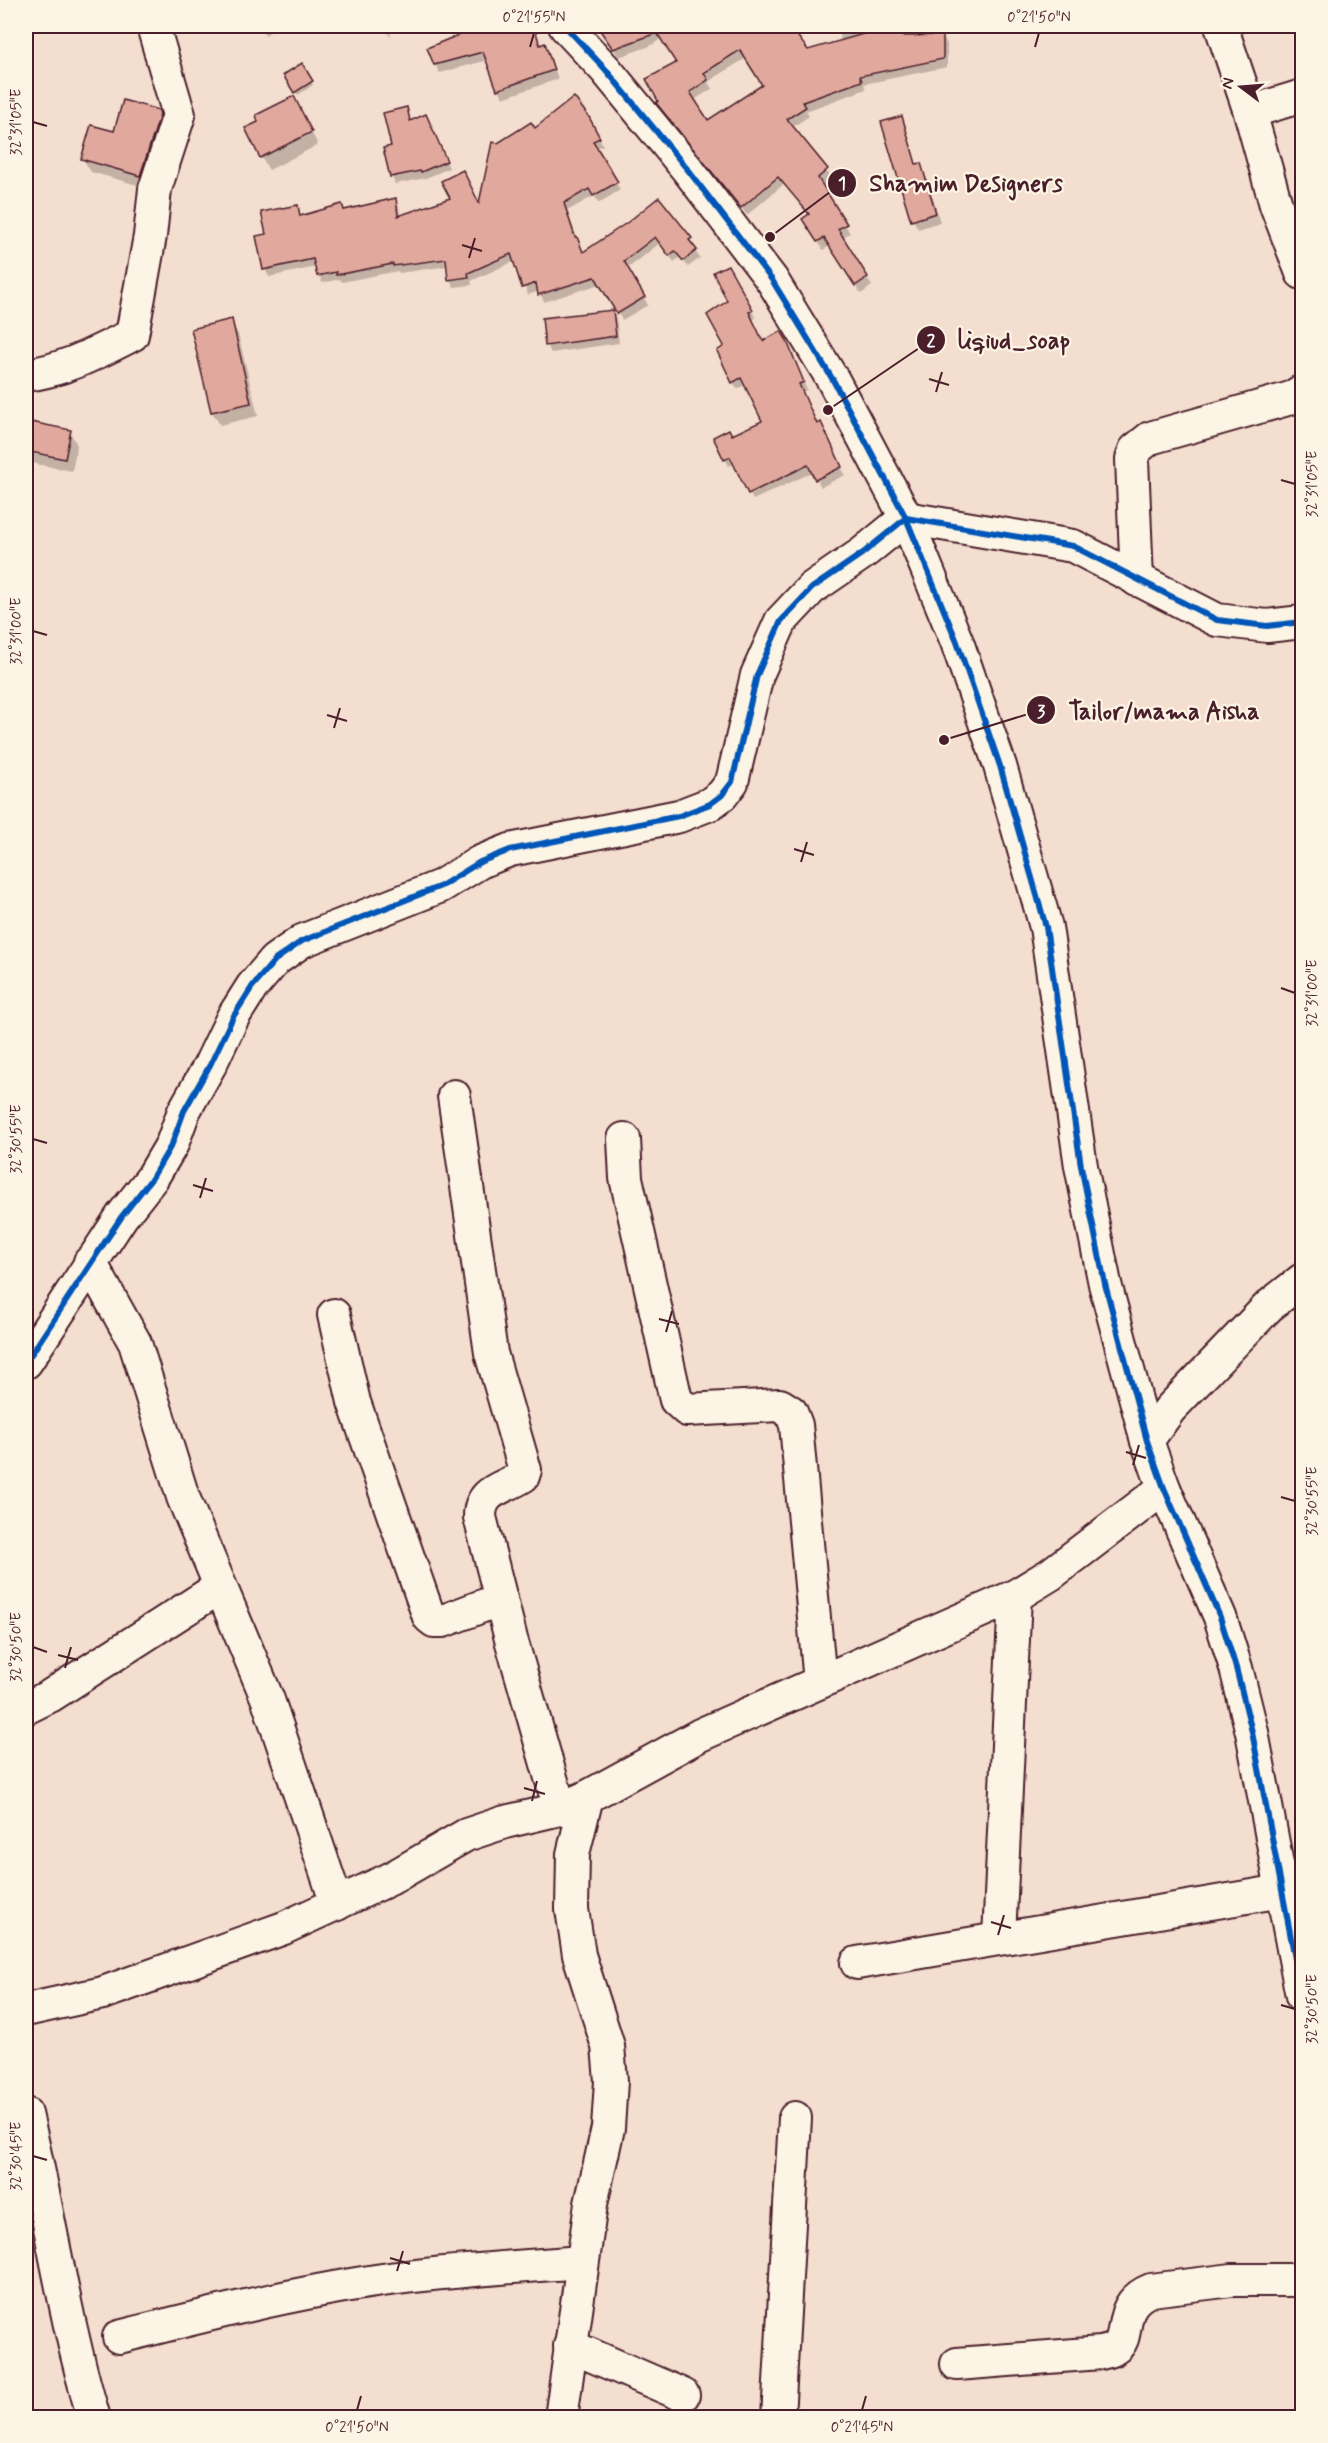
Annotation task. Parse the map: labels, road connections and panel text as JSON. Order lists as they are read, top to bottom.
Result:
{
  "places": ["Shamim Designers", "liqiud_soap", "Tailor/mama Aisha"],
  "north": "left",
  "coordinates": [
    "0°21'55\"N",
    "0°21'50\"N",
    "32°31'05\"E",
    "32°31'00\"E",
    "32°30'55\"E",
    "32°30'50\"E",
    "32°30'45\"E",
    "0°21'45\"N"
  ]
}
